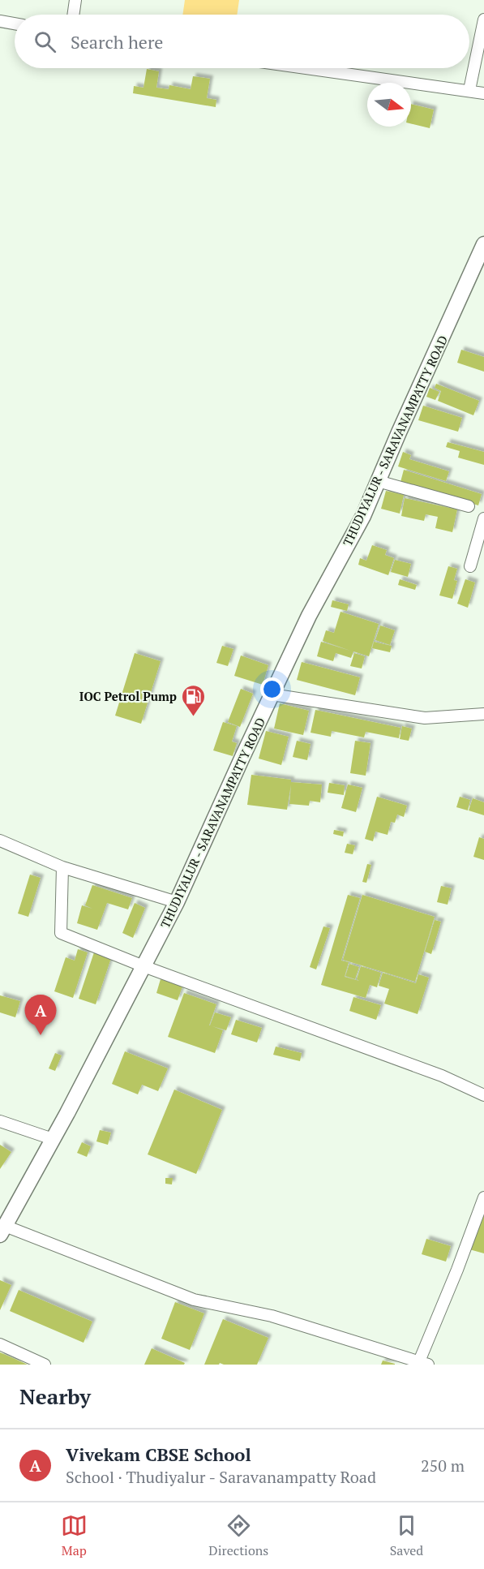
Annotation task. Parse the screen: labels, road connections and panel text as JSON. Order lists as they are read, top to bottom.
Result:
{
  "streets": {
    "main road": ["THUDIYALUR - SARAVANAMPATTY ROAD"]
  },
  "places": {
    "fuel station": ["IOC Petrol Pump"]
  },
  "north": "right",
  "page": {
    "search": "Search here",
    "pins": "A",
    "heading": "Nearby",
    "list": [
      {
        "mark": "A",
        "name": "Vivekam CBSE School",
        "note": "School · Thudiyalur - Saravanampatty Road",
        "value": "250 m"
      }
    ],
    "nav": ["Map", "Directions", "Saved"]
  }
}
